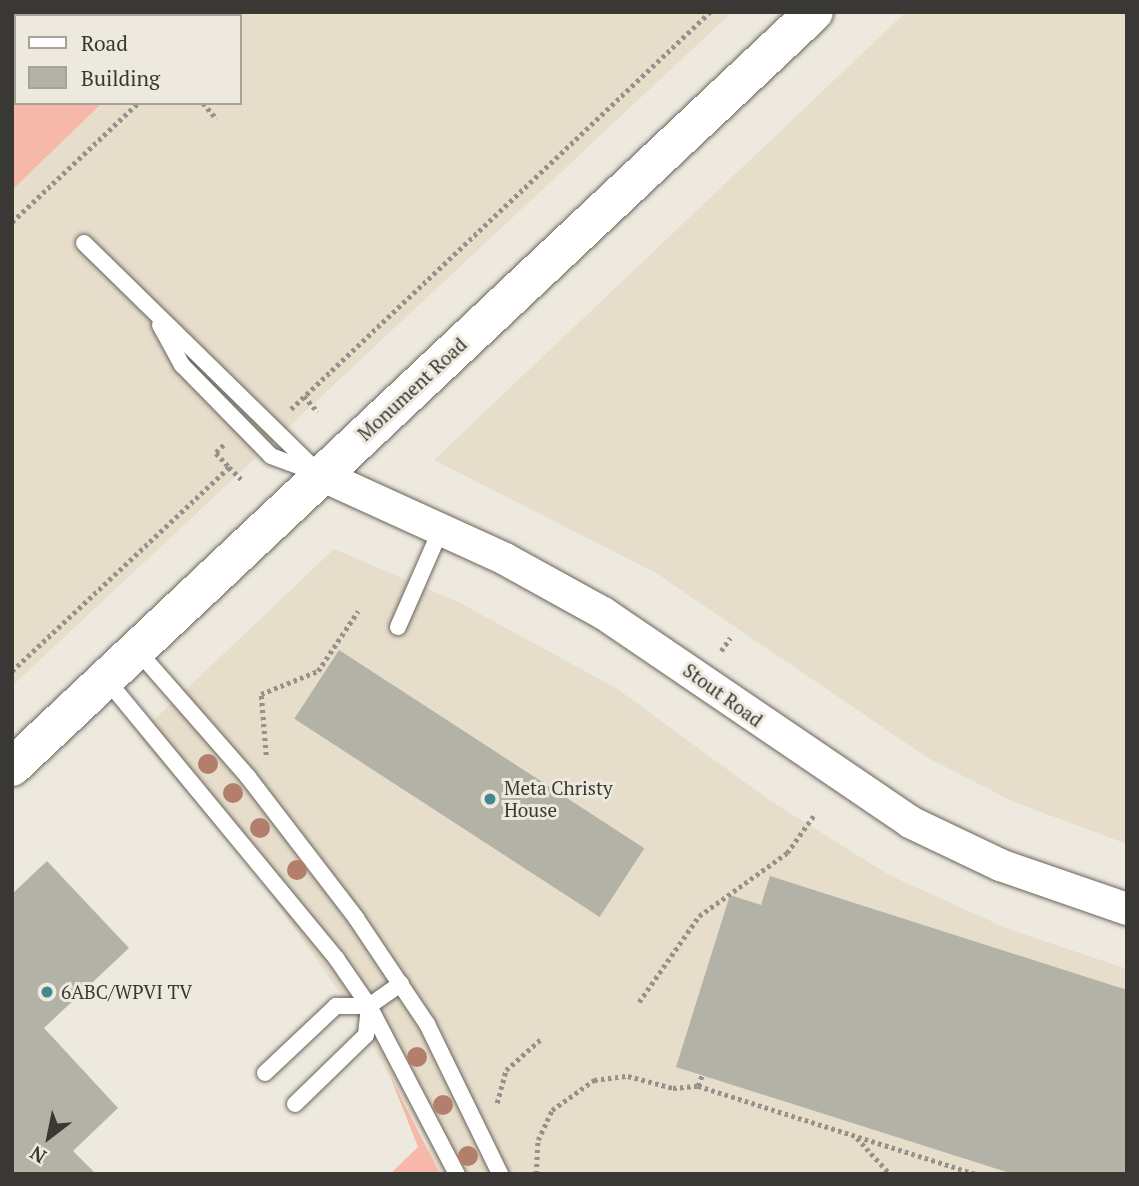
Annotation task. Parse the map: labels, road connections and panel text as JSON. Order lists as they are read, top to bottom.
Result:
{
  "streets": {
    "street": ["Monument Road", "Stout Road"]
  },
  "crossings": [
    ["Monument Road", "Stout Road"]
  ],
  "places": ["Meta Christy House", "6ABC/WPVI TV"],
  "legend": ["Road", "Building"],
  "north": "bottom left"
}
